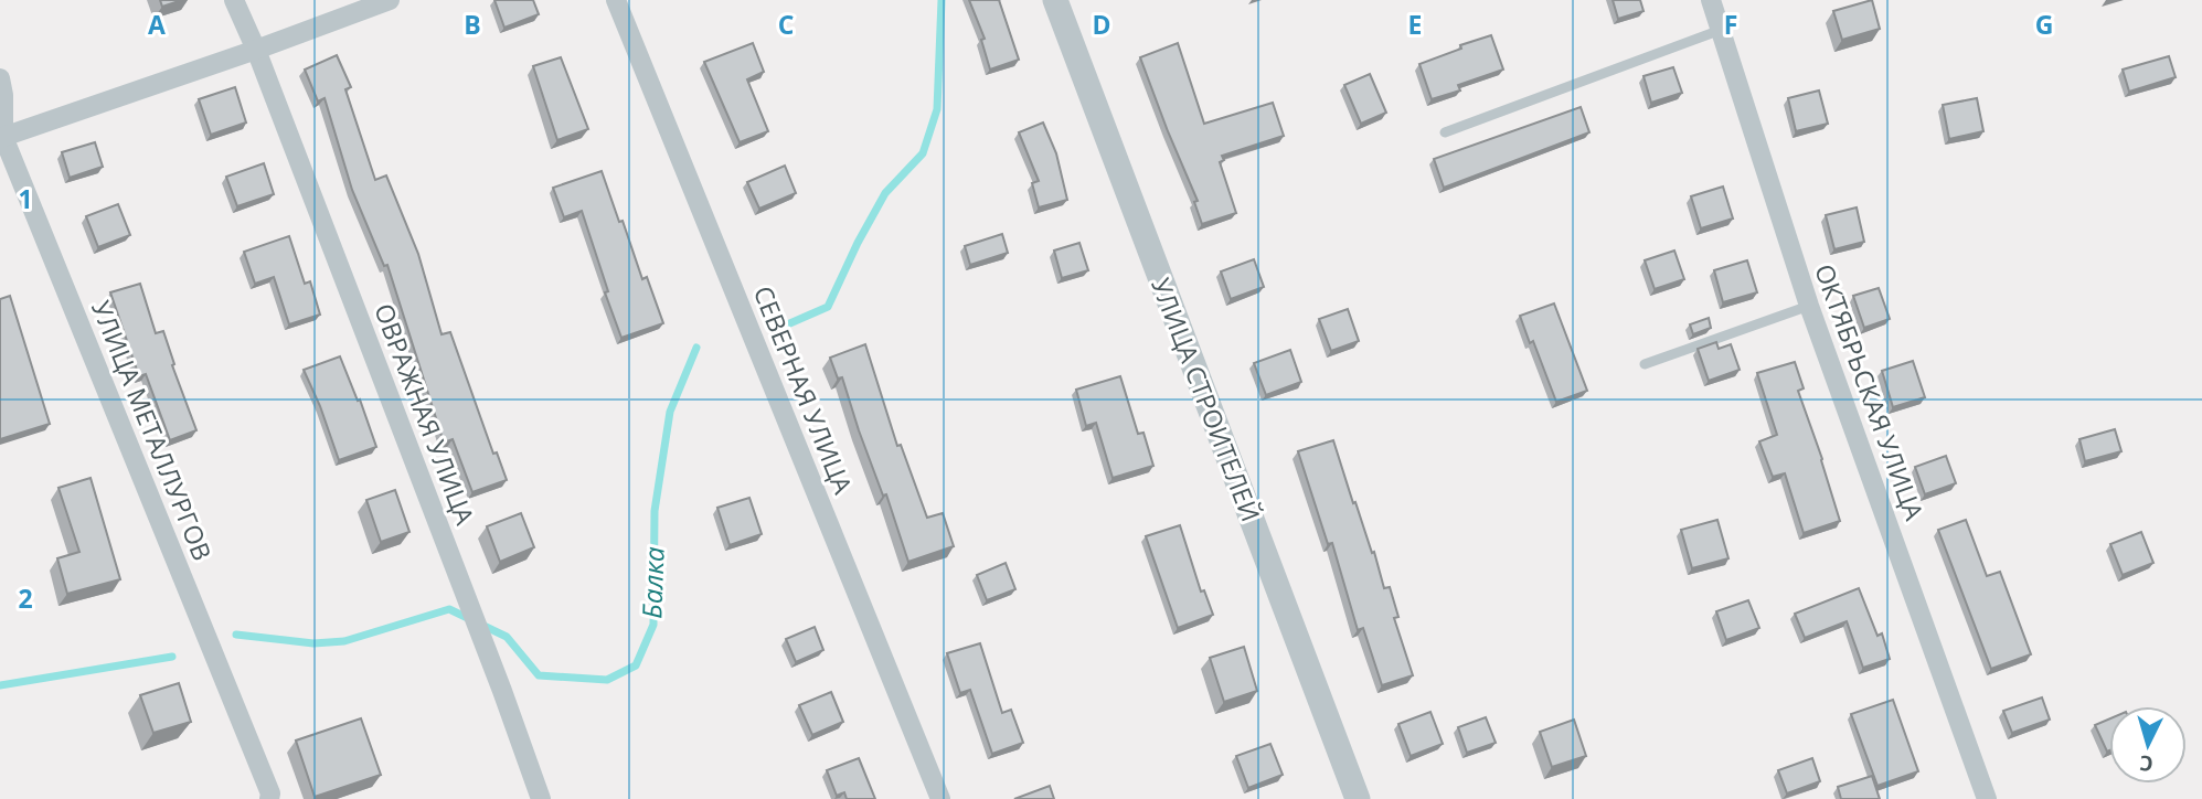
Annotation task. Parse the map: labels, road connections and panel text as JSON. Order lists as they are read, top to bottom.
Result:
{
  "streets": {
    "street": [
      "СЕВЕРНАЯ УЛИЦА",
      "ОКТЯБРЬСКАЯ УЛИЦА",
      "УЛИЦА СТРОИТЕЛЕЙ",
      "ОВРАЖНАЯ УЛИЦА",
      "УЛИЦА МЕТАЛЛУРГОВ"
    ]
  },
  "water": ["Балка"],
  "north": "bottom",
  "grid": {
    "columns": [
      "A",
      "B",
      "C",
      "D",
      "E",
      "F",
      "G"
    ],
    "rows": ["1", "2"]
  }
}
